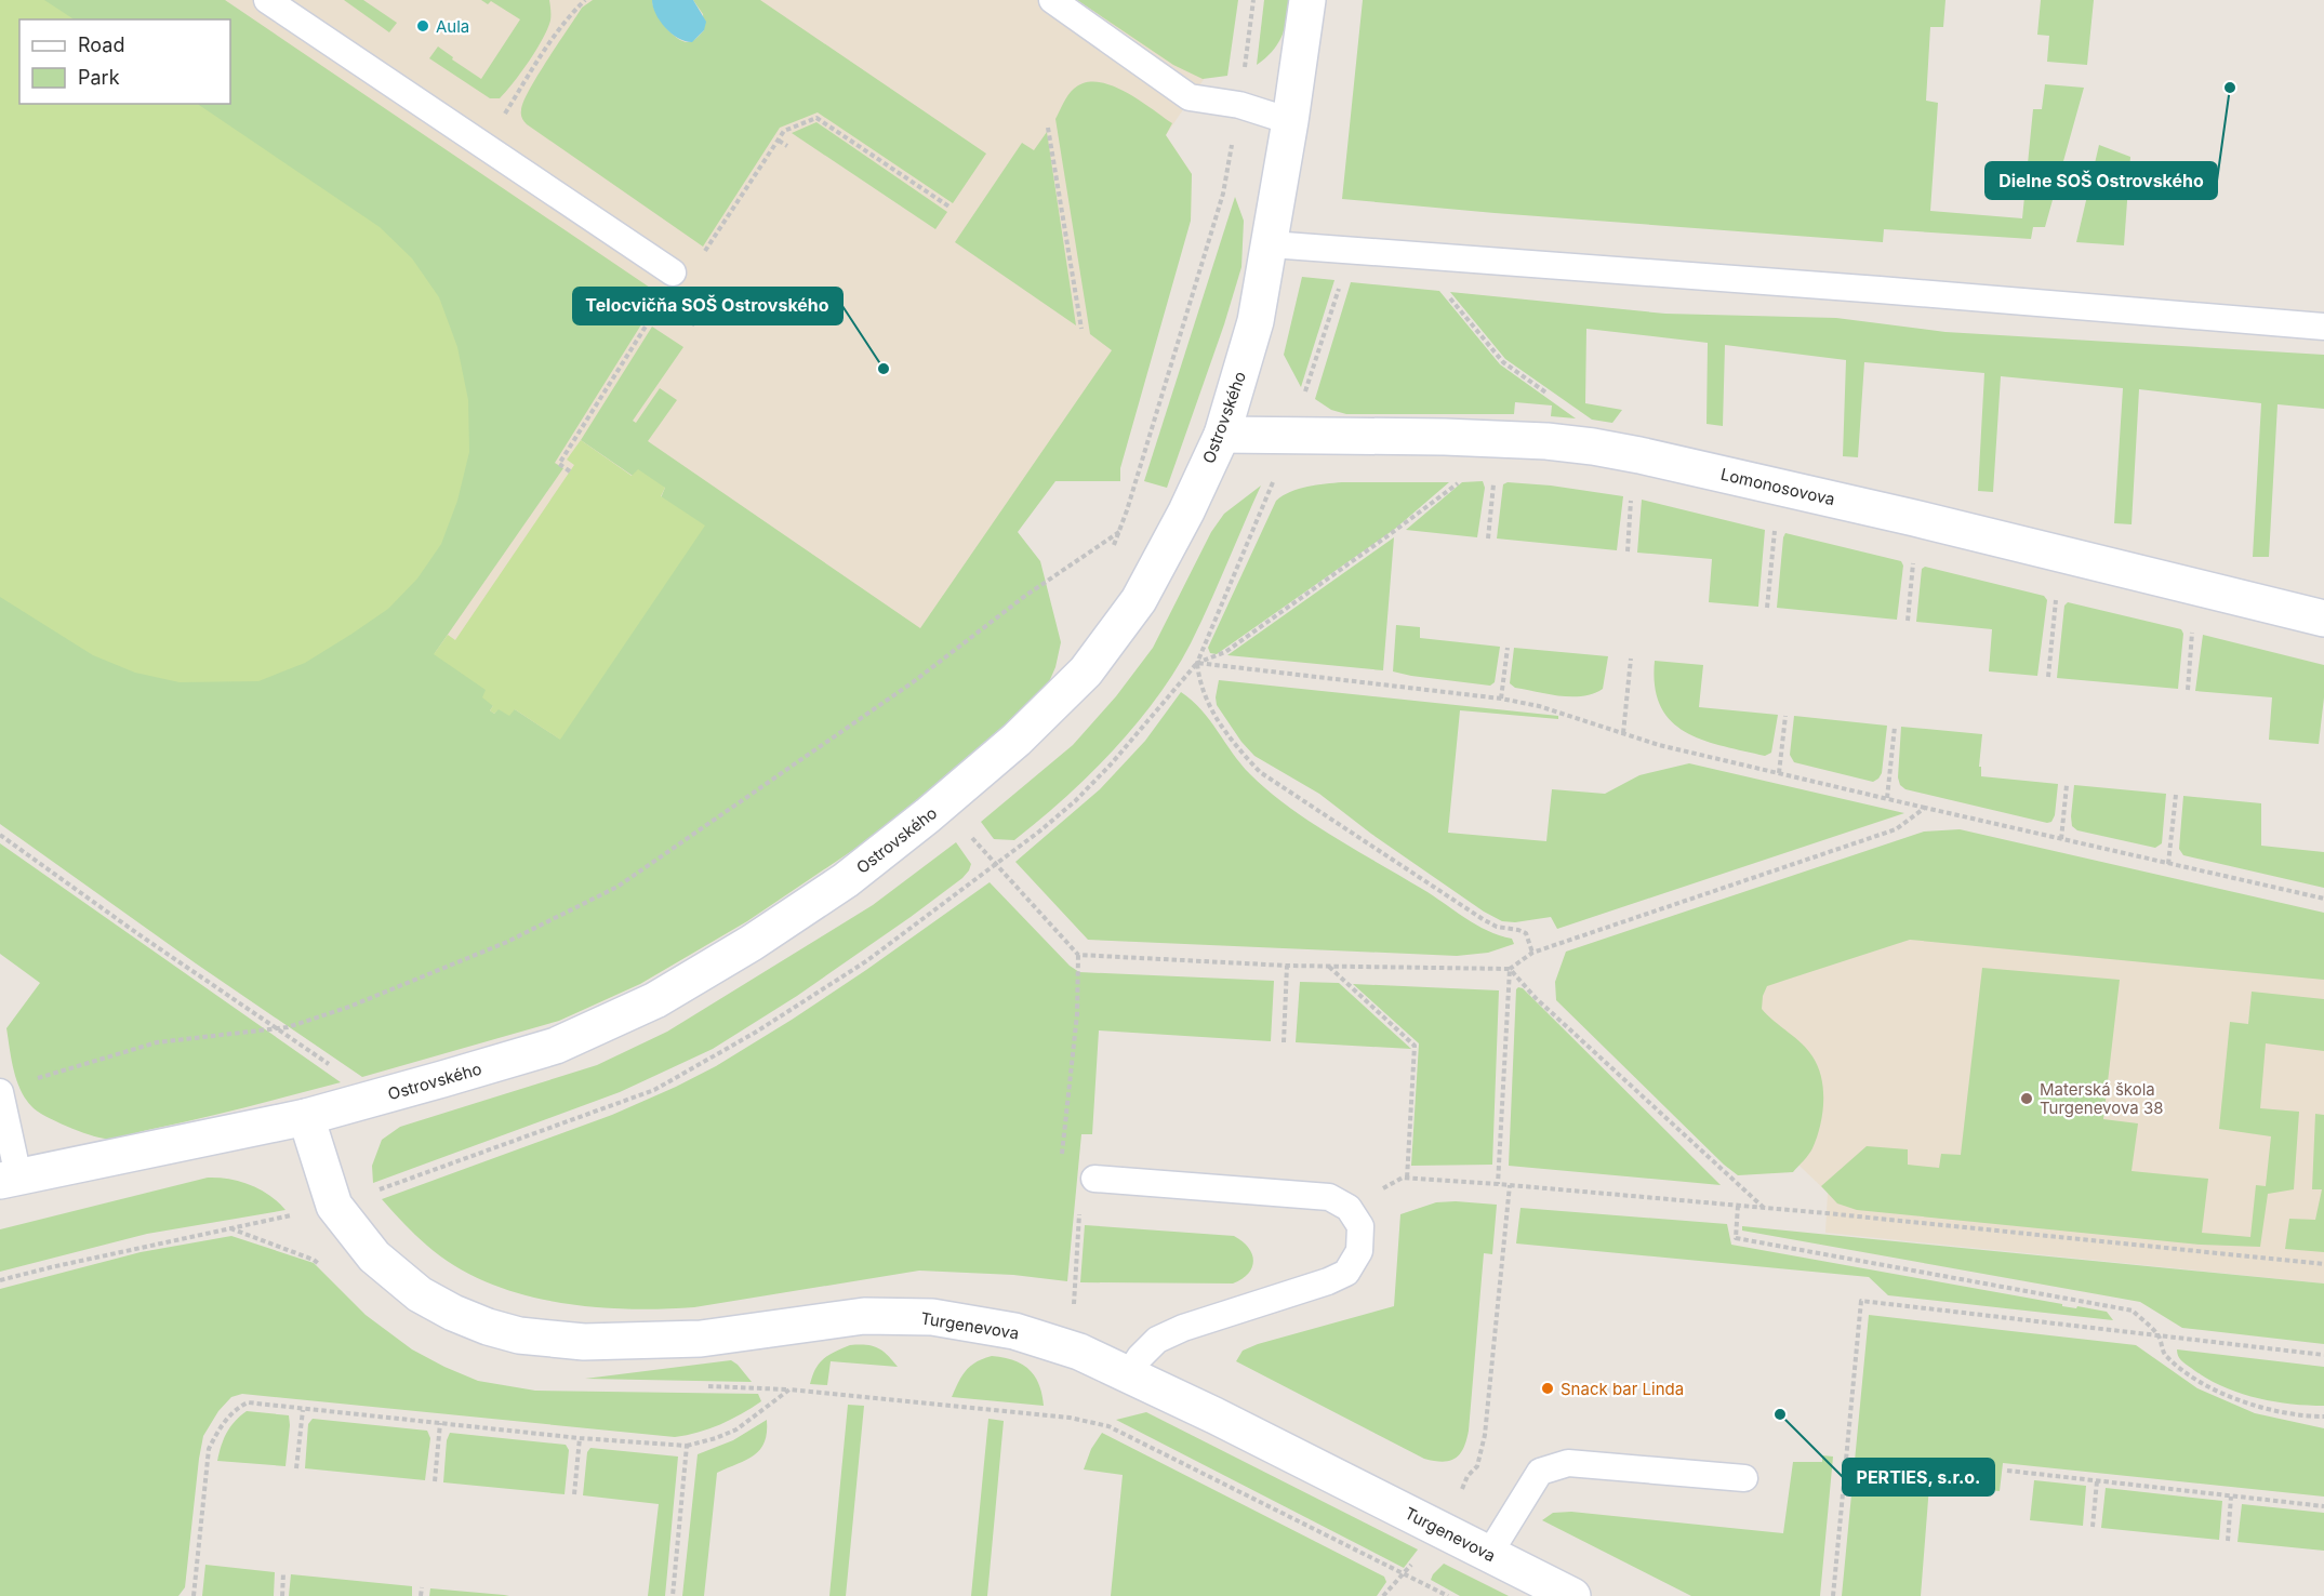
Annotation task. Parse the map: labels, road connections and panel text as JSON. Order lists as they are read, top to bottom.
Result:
{
  "streets": {
    "street": ["Ostrovského", "Lomonosovova", "Turgenevova"]
  },
  "crossings": [
    ["Ostrovského", "Lomonosovova"],
    ["Ostrovského", "Turgenevova"]
  ],
  "places": [
    "Aula",
    "Dielne SOŠ Ostrovského",
    "Telocvičňa SOŠ Ostrovského",
    "Materská škola Turgenevova 38",
    "Snack bar Linda",
    "PERTIES, s.r.o."
  ],
  "legend": ["Road", "Park"]
}
